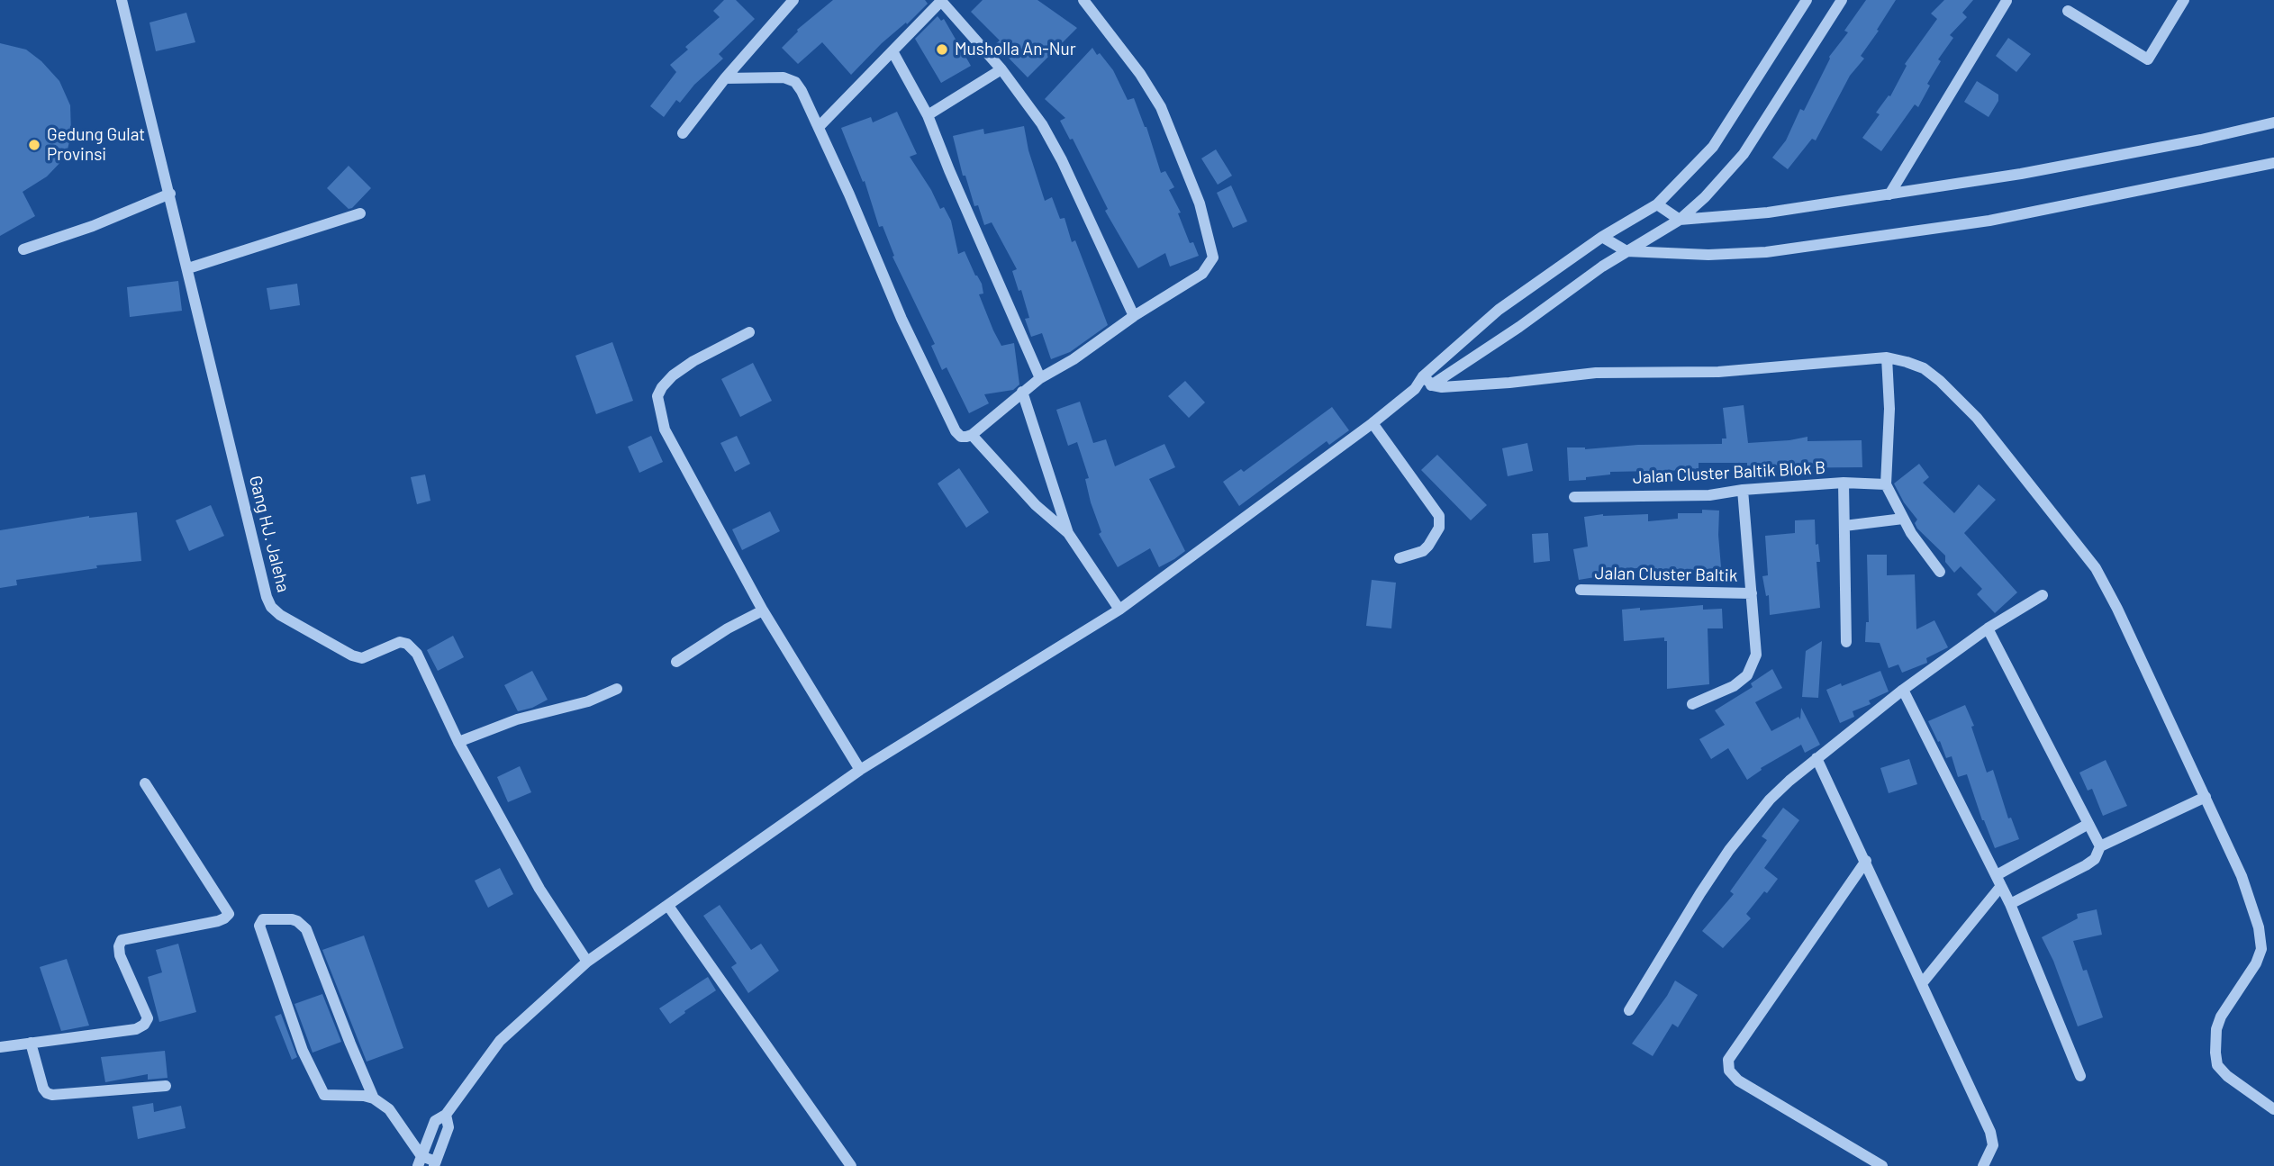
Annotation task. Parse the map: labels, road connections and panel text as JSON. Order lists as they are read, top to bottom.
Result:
{
  "streets": {
    "street": ["Jalan Cluster Baltik Blok B", "Gang HJ. Jaleha", "Jalan Cluster Baltik"]
  },
  "crossings": [
    ["Jalan Cluster Baltik Blok B", "Jalan Cluster Baltik"]
  ],
  "places": ["Musholla An-Nur", "Gedung Gulat Provinsi"]
}
